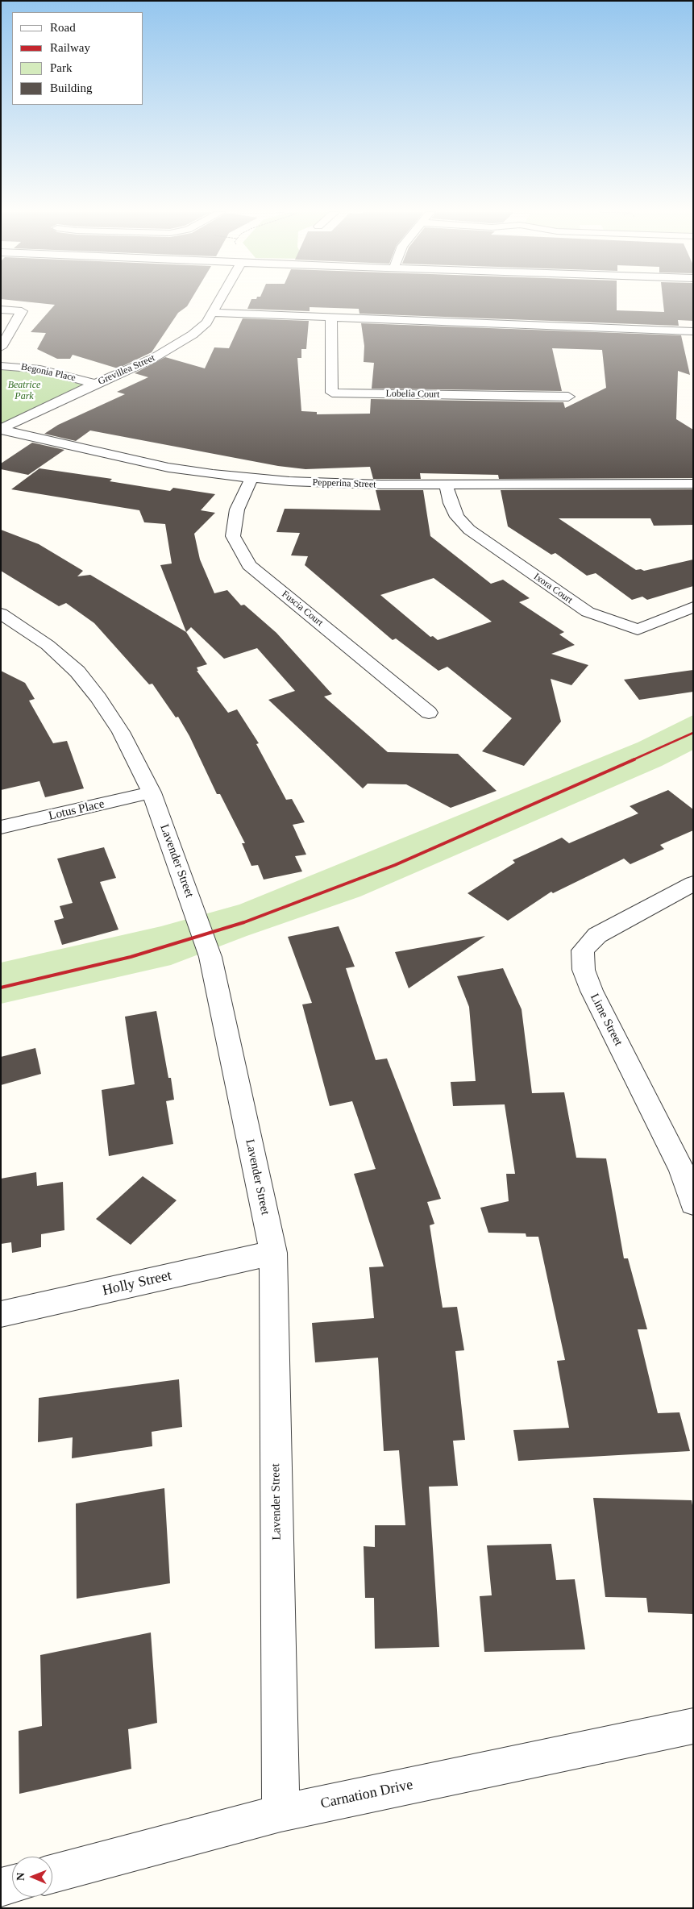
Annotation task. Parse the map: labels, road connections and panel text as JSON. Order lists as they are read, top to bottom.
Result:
{
  "streets": {
    "street": [
      "Grevillea Street",
      "Begonia Place",
      "Lobelia Court",
      "Pepperina Street",
      "Ixora Court",
      "Fuscia Court",
      "Lotus Place",
      "Lavender Street",
      "Lime Street",
      "Holly Street",
      "Carnation Drive"
    ]
  },
  "crossings": [
    ["Grevillea Street", "Begonia Place"],
    ["Grevillea Street", "Pepperina Street"],
    ["Pepperina Street", "Ixora Court"],
    ["Pepperina Street", "Fuscia Court"],
    ["Lotus Place", "Lavender Street"],
    ["Lavender Street", "Holly Street"],
    ["Lavender Street", "Carnation Drive"]
  ],
  "parks": ["Beatrice Park"],
  "legend": [
    "Road",
    "Railway",
    "Park",
    "Building"
  ],
  "north": "left"
}
